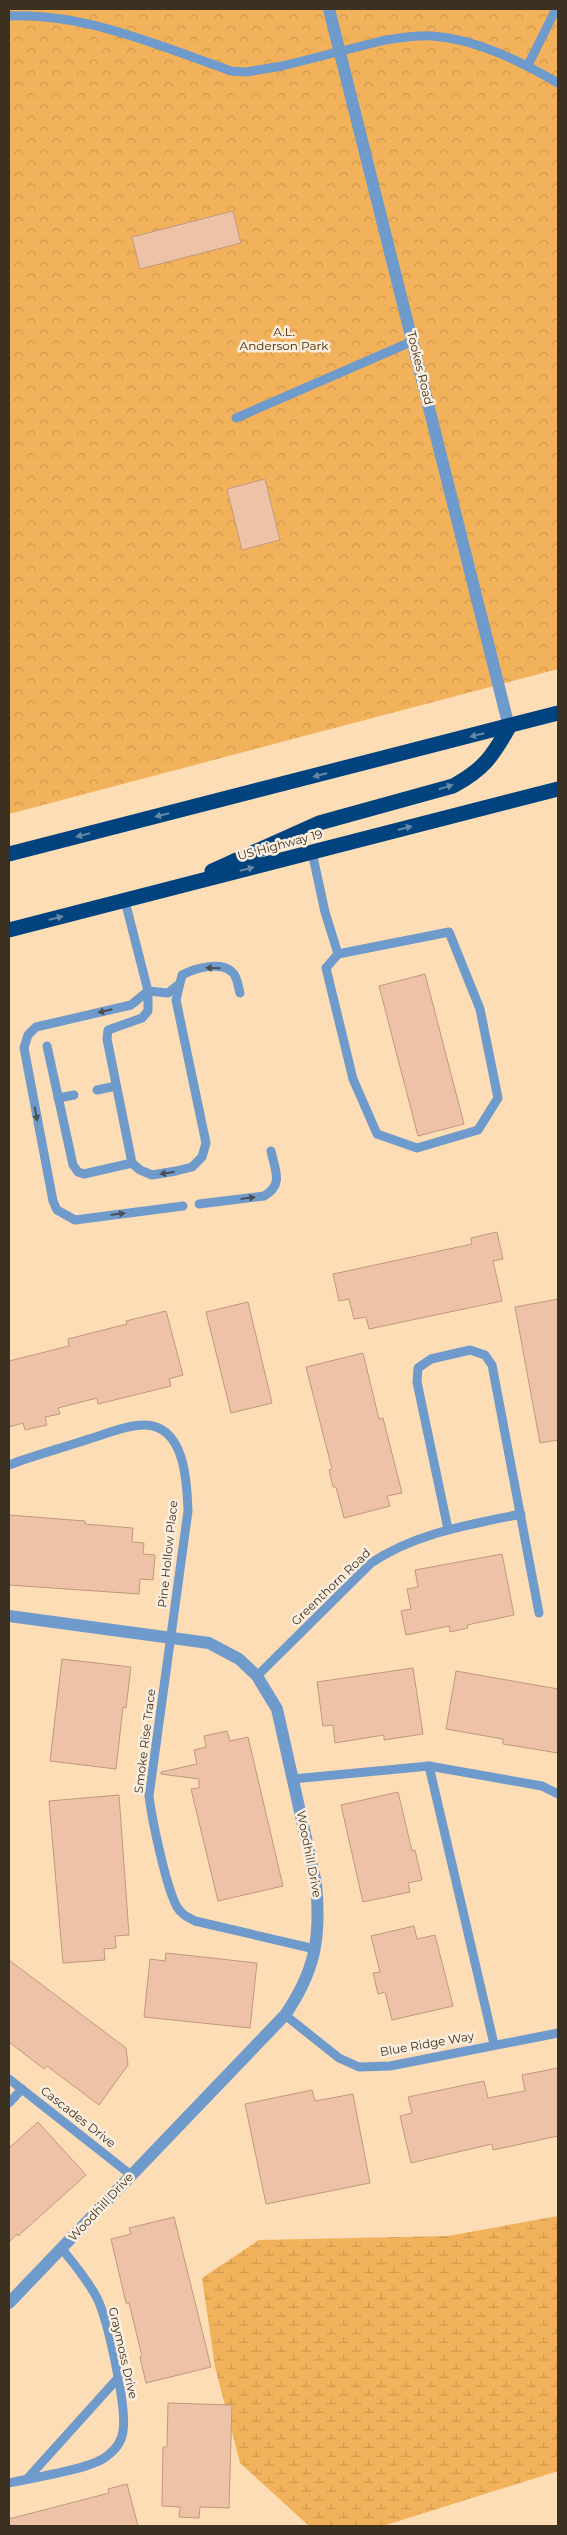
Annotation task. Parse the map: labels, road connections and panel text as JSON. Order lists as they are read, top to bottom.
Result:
{
  "streets": {
    "highway": ["US Highway 19"],
    "street": ["Tookes Road", "Woodhill Drive"],
    "lane": [
      "Pine Hollow Place",
      "Greenthorn Road",
      "Smoke Rise Trace",
      "Blue Ridge Way",
      "Cascades Drive",
      "Graymoss Drive"
    ]
  },
  "crossings": [
    ["Pine Hollow Place", "Smoke Rise Trace"],
    ["Pine Hollow Place", "Woodhill Drive"],
    ["Greenthorn Road", "Woodhill Drive"],
    ["Smoke Rise Trace", "Woodhill Drive"],
    ["Woodhill Drive", "Blue Ridge Way"],
    ["Woodhill Drive", "Cascades Drive"],
    ["Woodhill Drive", "Graymoss Drive"]
  ],
  "parks": ["A.L. Anderson Park"]
}
